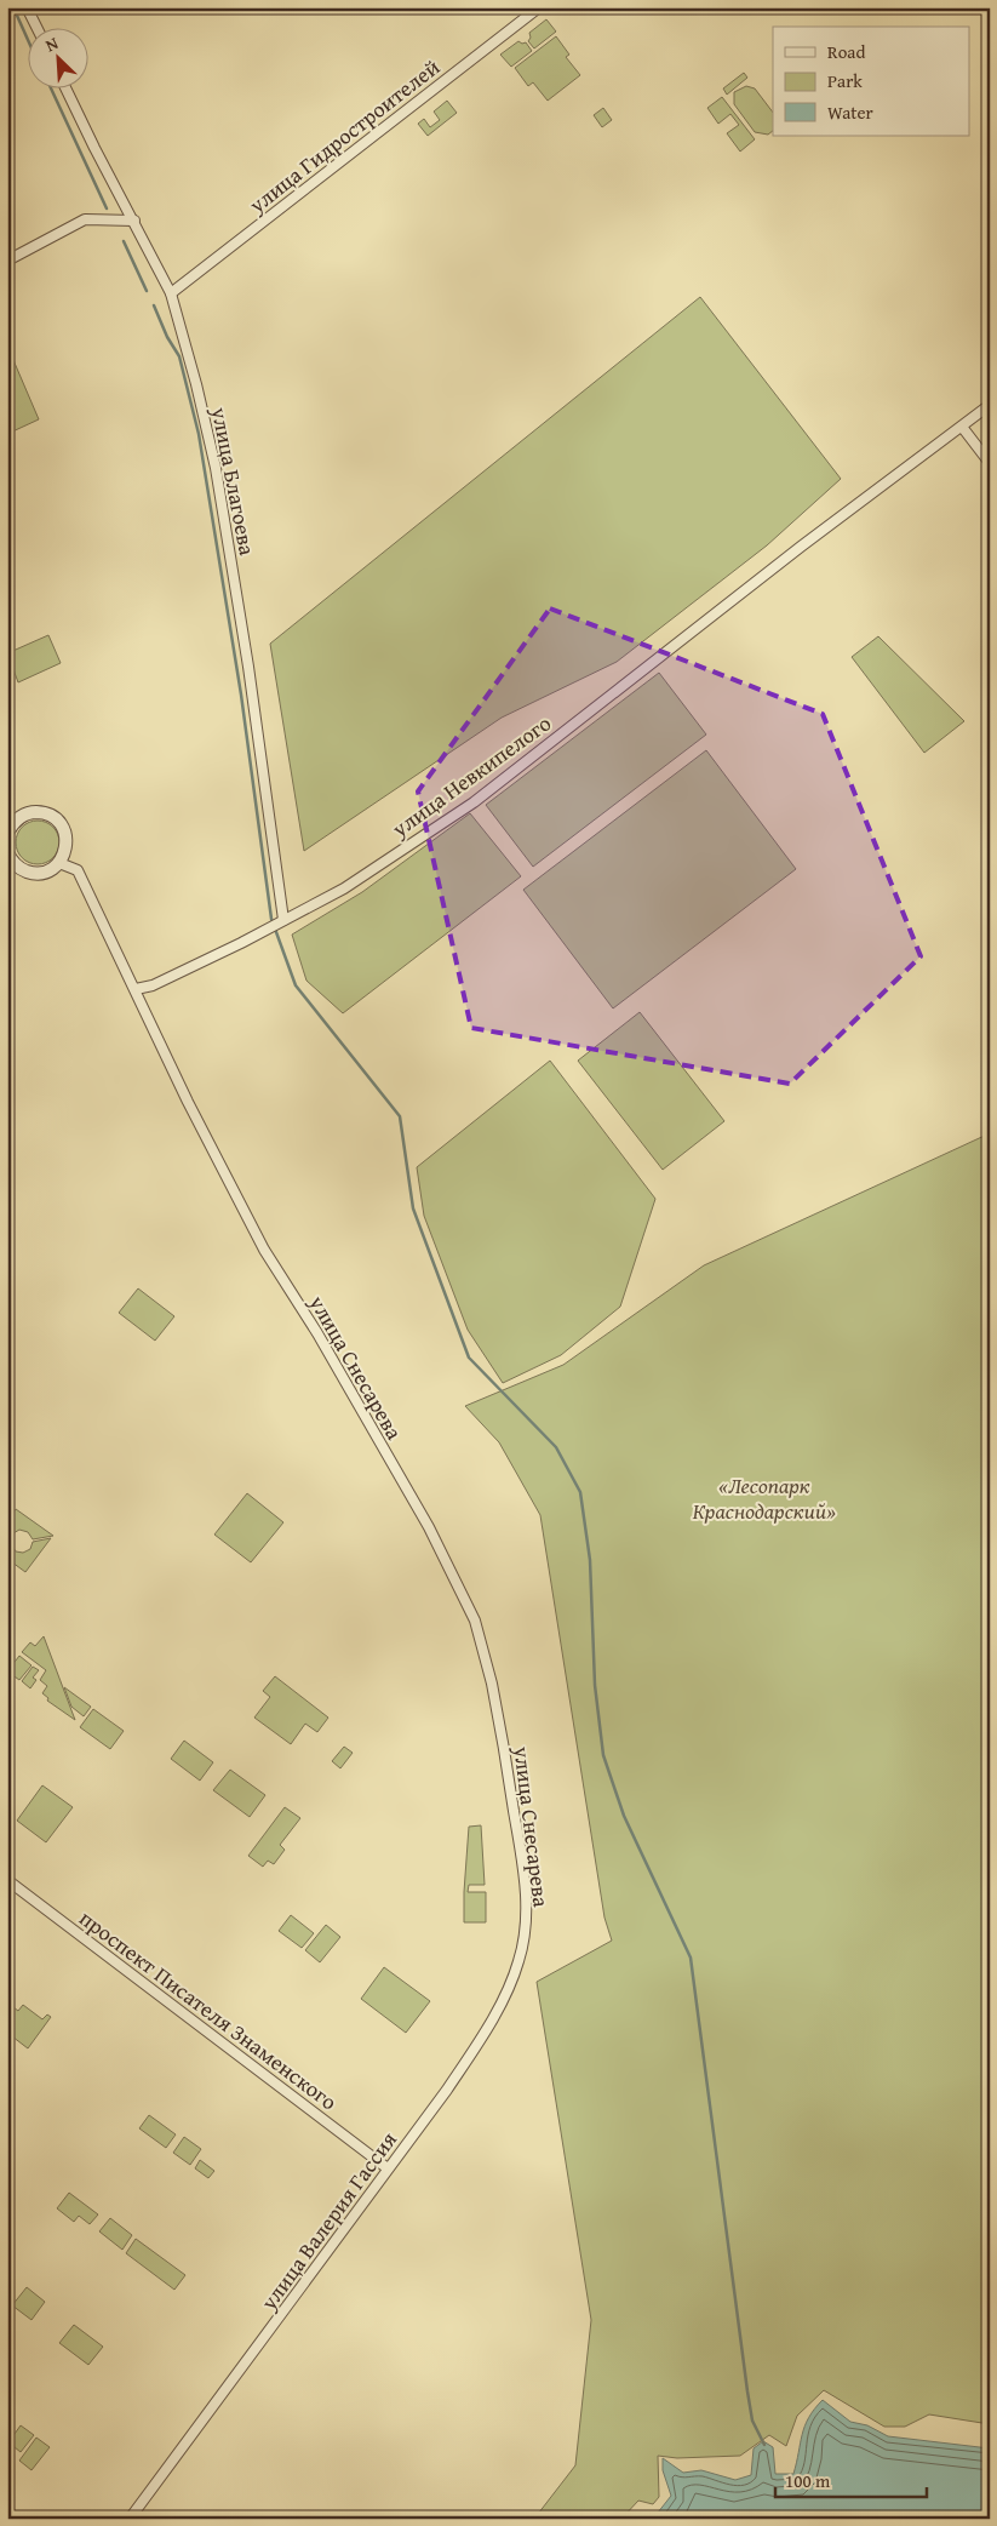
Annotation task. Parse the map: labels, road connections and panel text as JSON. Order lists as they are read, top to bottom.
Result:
{
  "streets": {
    "street": [
      "улица Гидростроителей",
      "улица Благоева",
      "улица Невкипелого",
      "улица Снесарева",
      "проспект Писателя Знаменского",
      "улица Валерия Гассия"
    ]
  },
  "crossings": [
    ["улица Гидростроителей", "улица Благоева"],
    ["улица Благоева", "улица Невкипелого"],
    ["улица Невкипелого", "улица Снесарева"],
    ["улица Снесарева", "улица Валерия Гассия"],
    ["проспект Писателя Знаменского", "улица Валерия Гассия"]
  ],
  "parks": ["«Лесопарк Краснодарский»"],
  "legend": ["Road", "Park", "Water"],
  "scale_bar": "100 m",
  "north": "top left"
}
